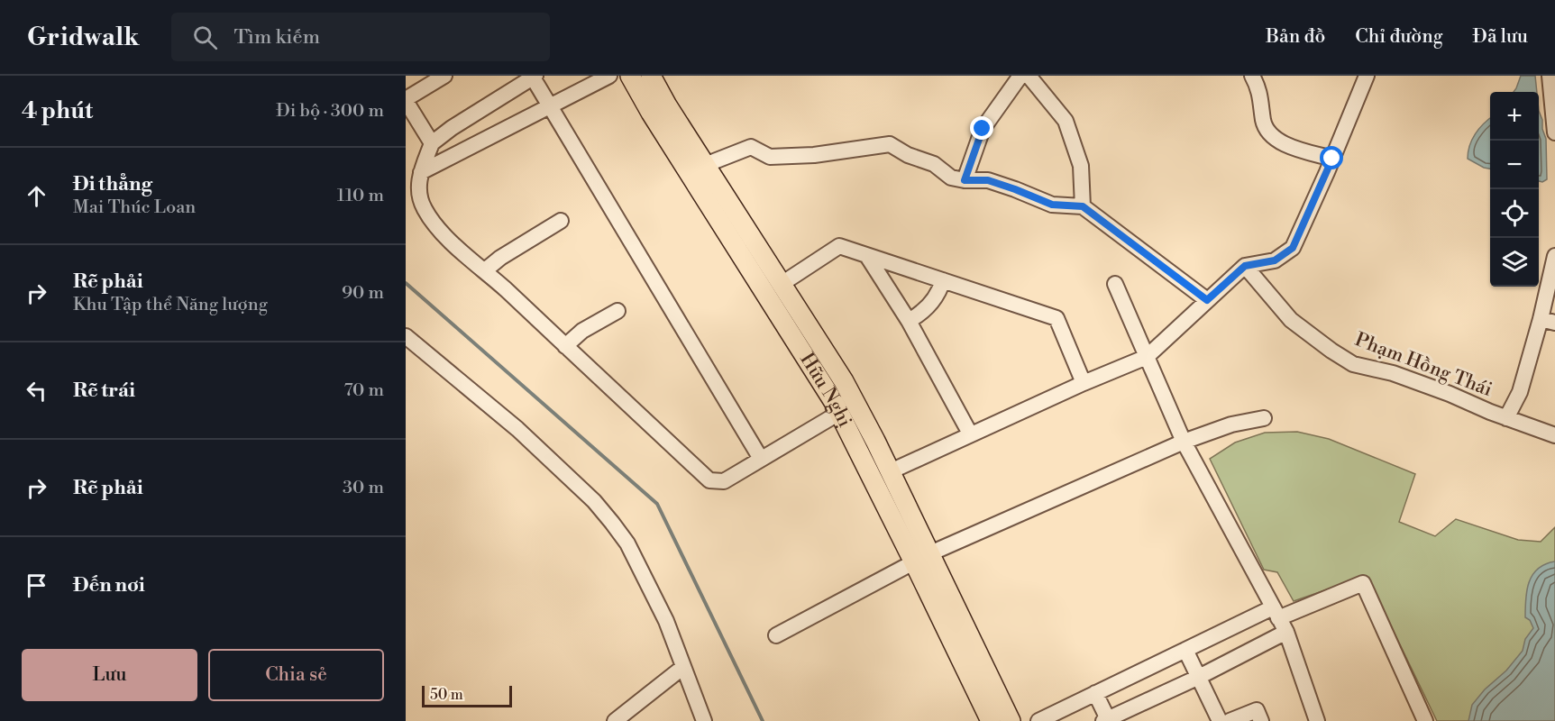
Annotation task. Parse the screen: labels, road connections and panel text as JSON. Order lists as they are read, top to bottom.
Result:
{
  "streets": {
    "main road": ["Hữu Nghị"],
    "street": ["Phạm Hồng Thái"]
  },
  "scale_bar": "50 m",
  "page": {
    "header": "Gridwalk",
    "search": "Tìm kiếm",
    "nav": ["Bản đồ", "Chỉ đường", "Đã lưu"],
    "heading": ["4 phút", "Đi bộ · 300 m"],
    "map_buttons": ["+", "−"],
    "list": [
      ["Đi thẳng", "Mai Thúc Loan", "110 m"],
      ["Rẽ phải", "Khu Tập thể Năng lượng", "90 m"],
      ["Rẽ trái", "70 m"],
      ["Rẽ phải", "30 m"],
      "Đến nơi"
    ],
    "buttons": ["Lưu", "Chia sẻ"],
    "scale": "50 m"
  }
}
